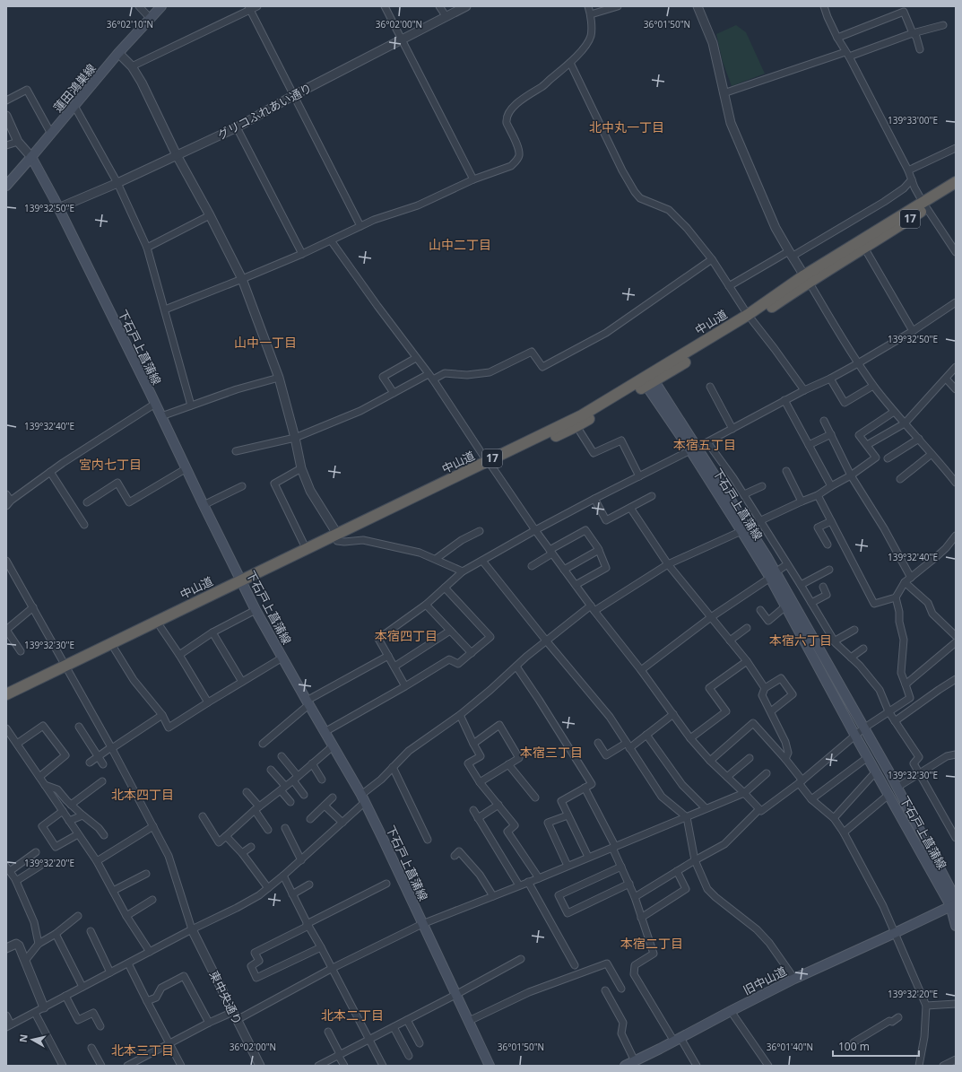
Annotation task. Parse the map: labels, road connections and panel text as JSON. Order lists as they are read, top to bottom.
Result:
{
  "streets": {
    "highway": ["17", "中山道"],
    "main road": ["蓮田鴻巣線", "下石戸上菖蒲線", "旧中山道"],
    "street": ["グリコふれあい通り", "東中央通り"]
  },
  "crossings": [
    ["蓮田鴻巣線", "下石戸上菖蒲線"],
    ["グリコふれあい通り", "下石戸上菖蒲線"],
    ["中山道", "下石戸上菖蒲線"],
    ["下石戸上菖蒲線", "旧中山道"]
  ],
  "districts": [
    "北中丸一丁目",
    "山中二丁目",
    "山中一丁目",
    "本宿五丁目",
    "宮内七丁目",
    "本宿四丁目",
    "本宿六丁目",
    "本宿三丁目",
    "北本四丁目",
    "本宿二丁目",
    "北本二丁目",
    "北本三丁目"
  ],
  "scale_bar": "100 m",
  "north": "left",
  "coordinates": [
    "36°02'10\"N",
    "36°02'00\"N",
    "36°01'50\"N",
    "139°33'00\"E",
    "139°32'50\"E",
    "139°32'40\"E",
    "139°32'30\"E",
    "139°32'20\"E",
    "36°01'40\"N"
  ]
}
